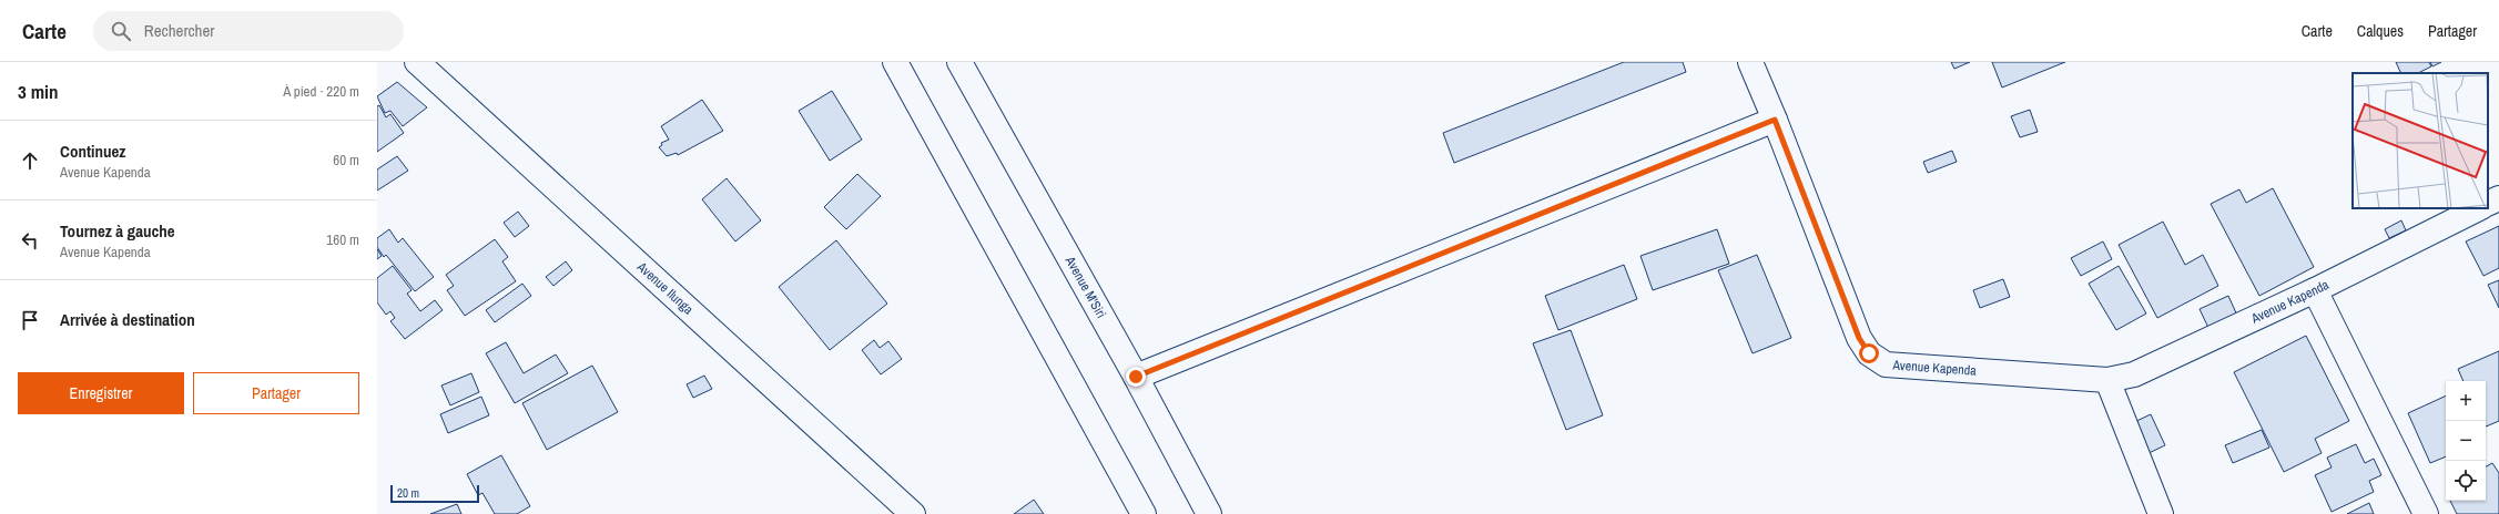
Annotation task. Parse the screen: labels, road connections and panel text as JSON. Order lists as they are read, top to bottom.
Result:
{
  "streets": {
    "main road": ["Avenue M'Siri", "Avenue Ilunga", "Avenue Kapenda"]
  },
  "scale_bar": "20 m",
  "page": {
    "header": "Carte",
    "search": "Rechercher",
    "nav": ["Carte", "Calques", "Partager"],
    "heading": ["3 min", "À pied · 220 m"],
    "list": [
      ["Continuez", "Avenue Kapenda", "60 m"],
      ["Tournez à gauche", "Avenue Kapenda", "160 m"],
      "Arrivée à destination"
    ],
    "buttons": ["Enregistrer", "Partager"],
    "map_buttons": ["+", "−"],
    "scale": "20 m"
  }
}
